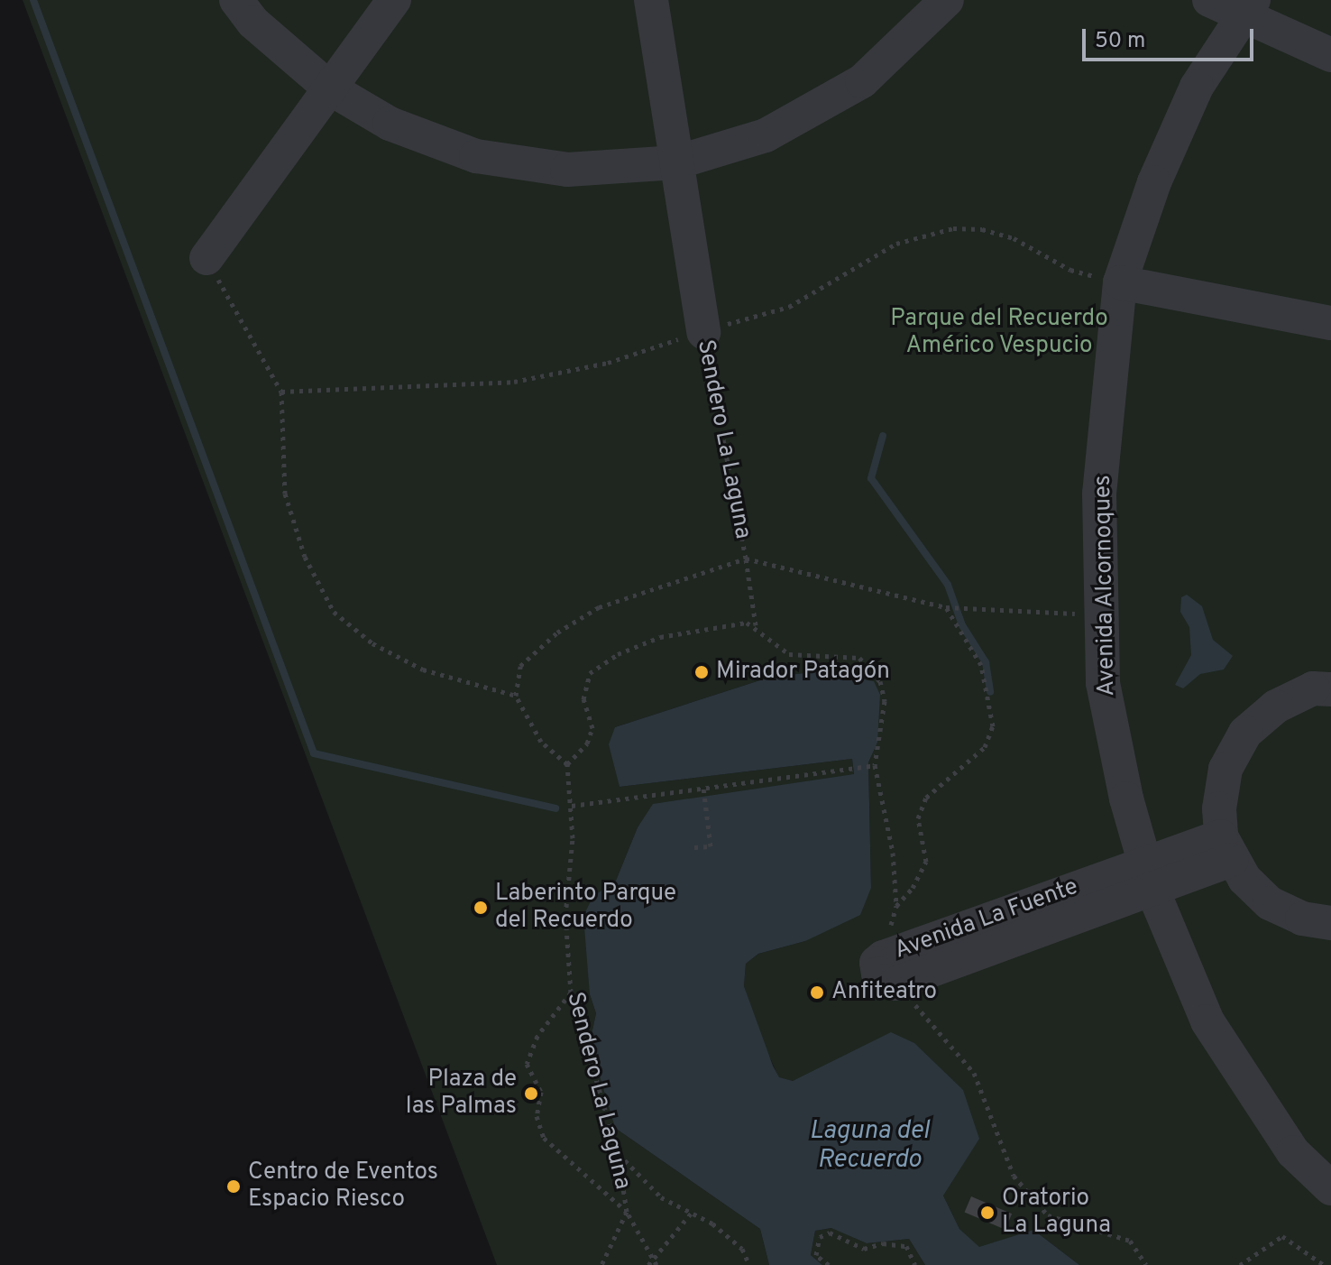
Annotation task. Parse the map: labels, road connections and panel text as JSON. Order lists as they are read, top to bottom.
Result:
{
  "streets": {
    "lane": ["Sendero La Laguna", "Avenida Alcornoques", "Avenida La Fuente"]
  },
  "crossings": [
    ["Avenida Alcornoques", "Avenida La Fuente"]
  ],
  "water": ["Laguna del Recuerdo"],
  "parks": ["Parque del Recuerdo Américo Vespucio"],
  "places": [
    "Mirador Patagón",
    "Laberinto Parque del Recuerdo",
    "Anfiteatro",
    "Plaza de las Palmas",
    "Centro de Eventos Espacio Riesco",
    "Oratorio La Laguna"
  ],
  "scale_bar": "50 m"
}
